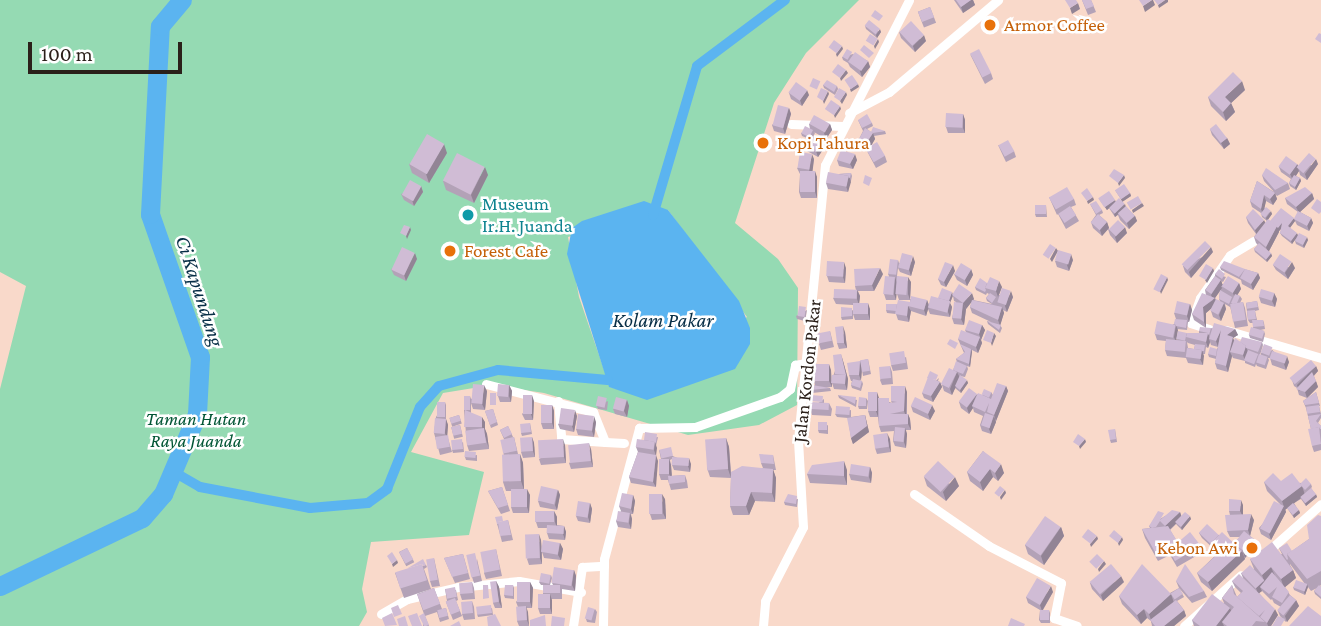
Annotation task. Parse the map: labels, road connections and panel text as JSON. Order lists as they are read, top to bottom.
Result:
{
  "streets": {
    "street": ["Jalan Kordon Pakar"]
  },
  "water": ["Ci Kapundung", "Kolam Pakar"],
  "parks": ["Taman Hutan Raya Juanda"],
  "places": [
    "Armor Coffee",
    "Kopi Tahura",
    "Museum Ir.H. Juanda",
    "Forest Cafe",
    "Kebon Awi"
  ],
  "scale_bar": "100 m"
}
